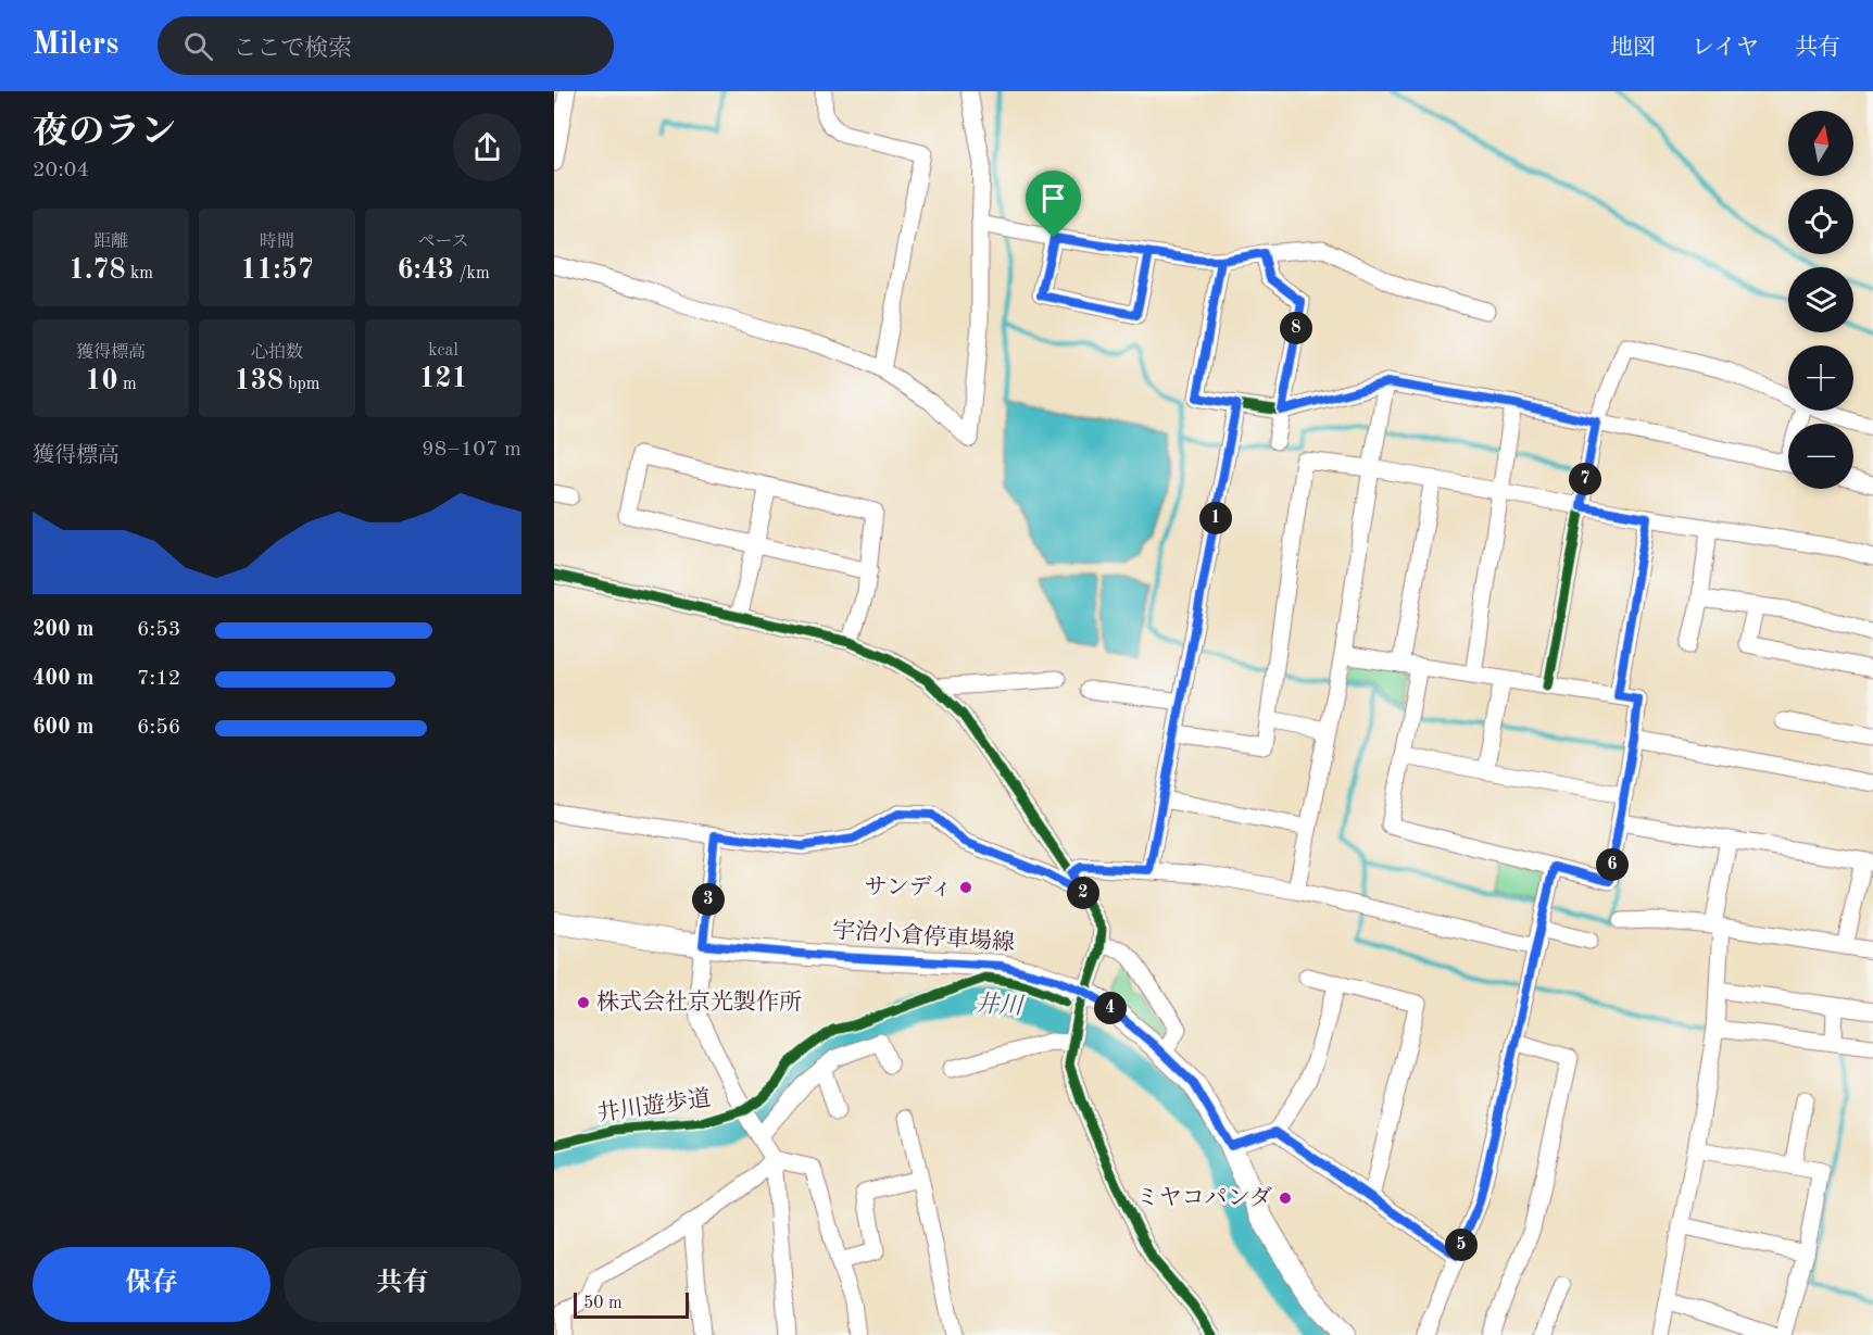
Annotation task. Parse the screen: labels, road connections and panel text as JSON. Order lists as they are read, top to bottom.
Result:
{
  "streets": {
    "main road": ["宇治小倉停車場線"],
    "cycle path": ["井川遊歩道"]
  },
  "water": ["井川"],
  "places": ["サンディ", "株式会社京光製作所", "ミヤコパンダ"],
  "scale_bar": "50 m",
  "north": "top",
  "page": {
    "header": "Milers",
    "search": "ここで検索",
    "nav": ["地図", "レイヤ", "共有"],
    "heading": ["夜のラン", "20:04"],
    "map_buttons": ["+", "−"],
    "stats": [
      ["距離", "1.78 km"],
      ["時間", "11:57"],
      ["ペース", "6:43 /km"],
      ["獲得標高", "10 m"],
      ["心拍数", "138 bpm"],
      ["kcal", "121"]
    ],
    "pins": [
      "8",
      "7",
      "1",
      "6",
      "2",
      "3",
      "4",
      "5"
    ],
    "chart": ["獲得標高", "98–107 m"],
    "list": [
      {
        "name": "200 m",
        "note": "6:53"
      },
      {
        "name": "400 m",
        "note": "7:12"
      },
      {
        "name": "600 m",
        "note": "6:56"
      }
    ],
    "buttons": ["保存", "共有"],
    "scale": "50 m"
  }
}
